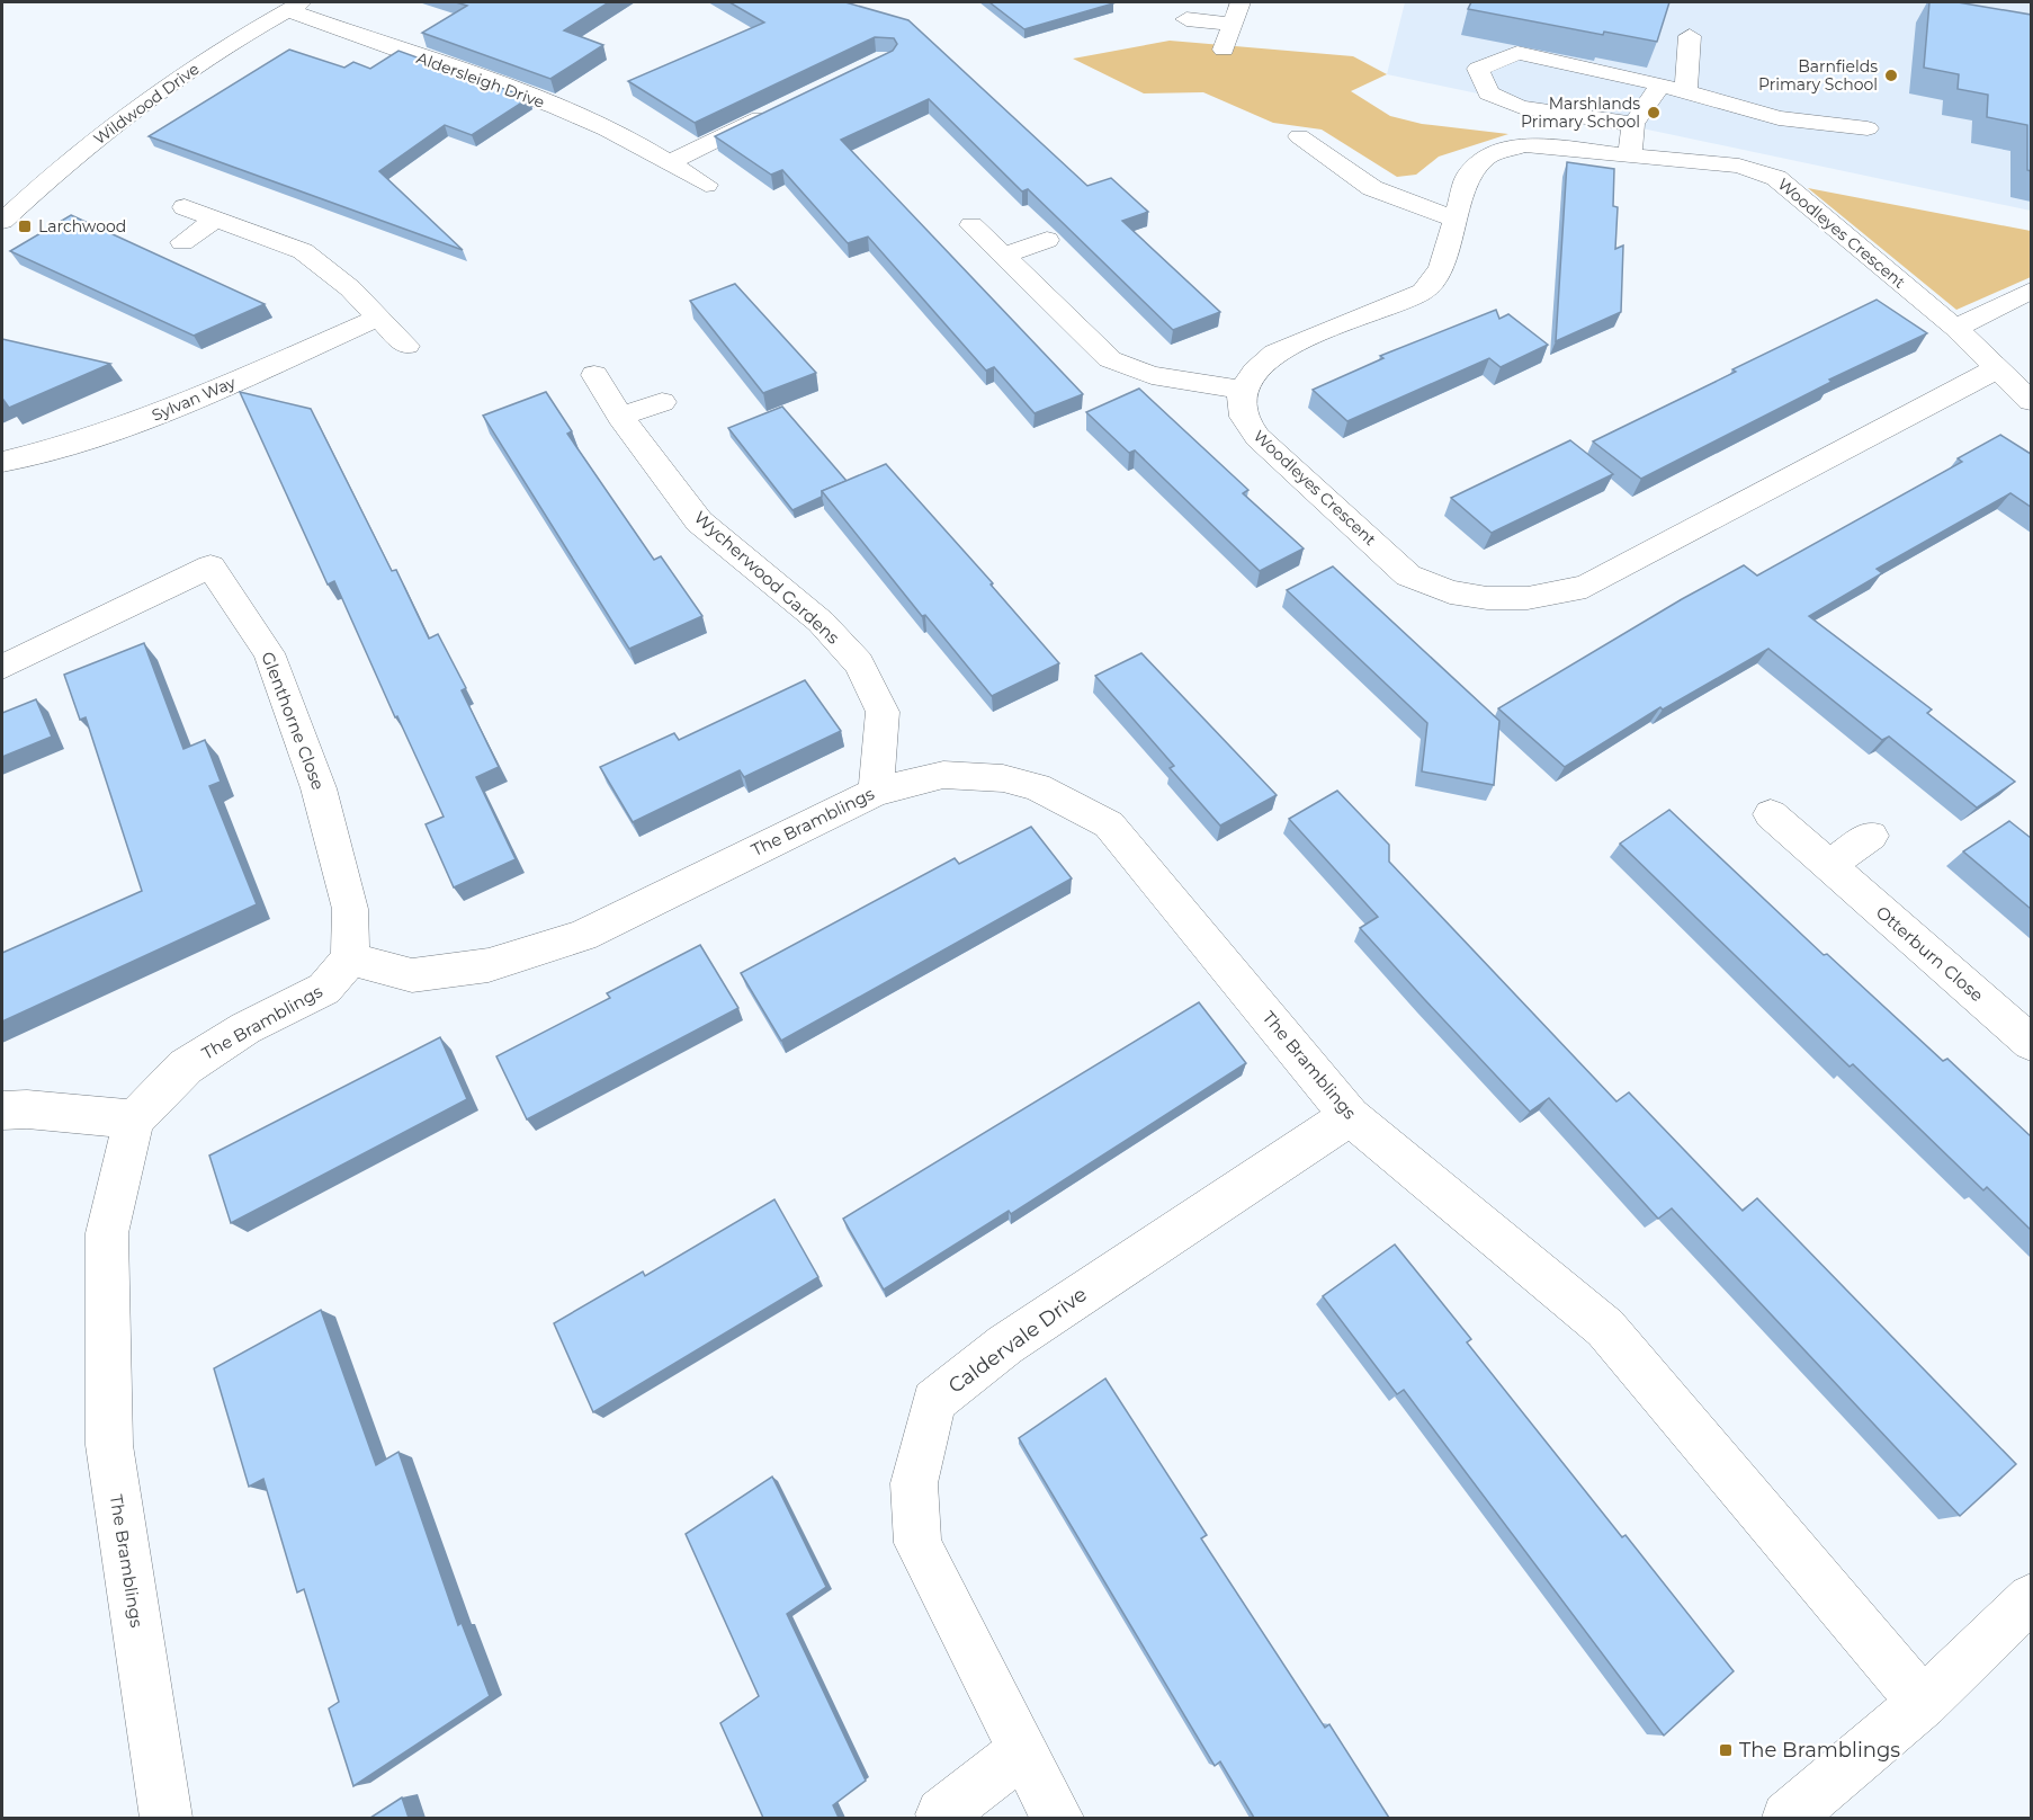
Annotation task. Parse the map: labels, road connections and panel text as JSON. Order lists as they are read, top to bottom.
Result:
{
  "streets": {
    "street": [
      "Aldersleigh Drive",
      "Wildwood Drive",
      "Woodleyes Crescent",
      "Sylvan Way",
      "Wycherwood Gardens",
      "Glenthorne Close",
      "The Bramblings",
      "Otterburn Close",
      "Caldervale Drive"
    ]
  },
  "crossings": [
    ["Aldersleigh Drive", "Wildwood Drive"],
    ["Wycherwood Gardens", "The Bramblings"],
    ["Glenthorne Close", "The Bramblings"],
    ["The Bramblings", "Caldervale Drive"]
  ],
  "places": {
    "other": ["Barnfields Primary School", "Marshlands Primary School"],
    "transit": ["Larchwood", "The Bramblings"]
  }
}
